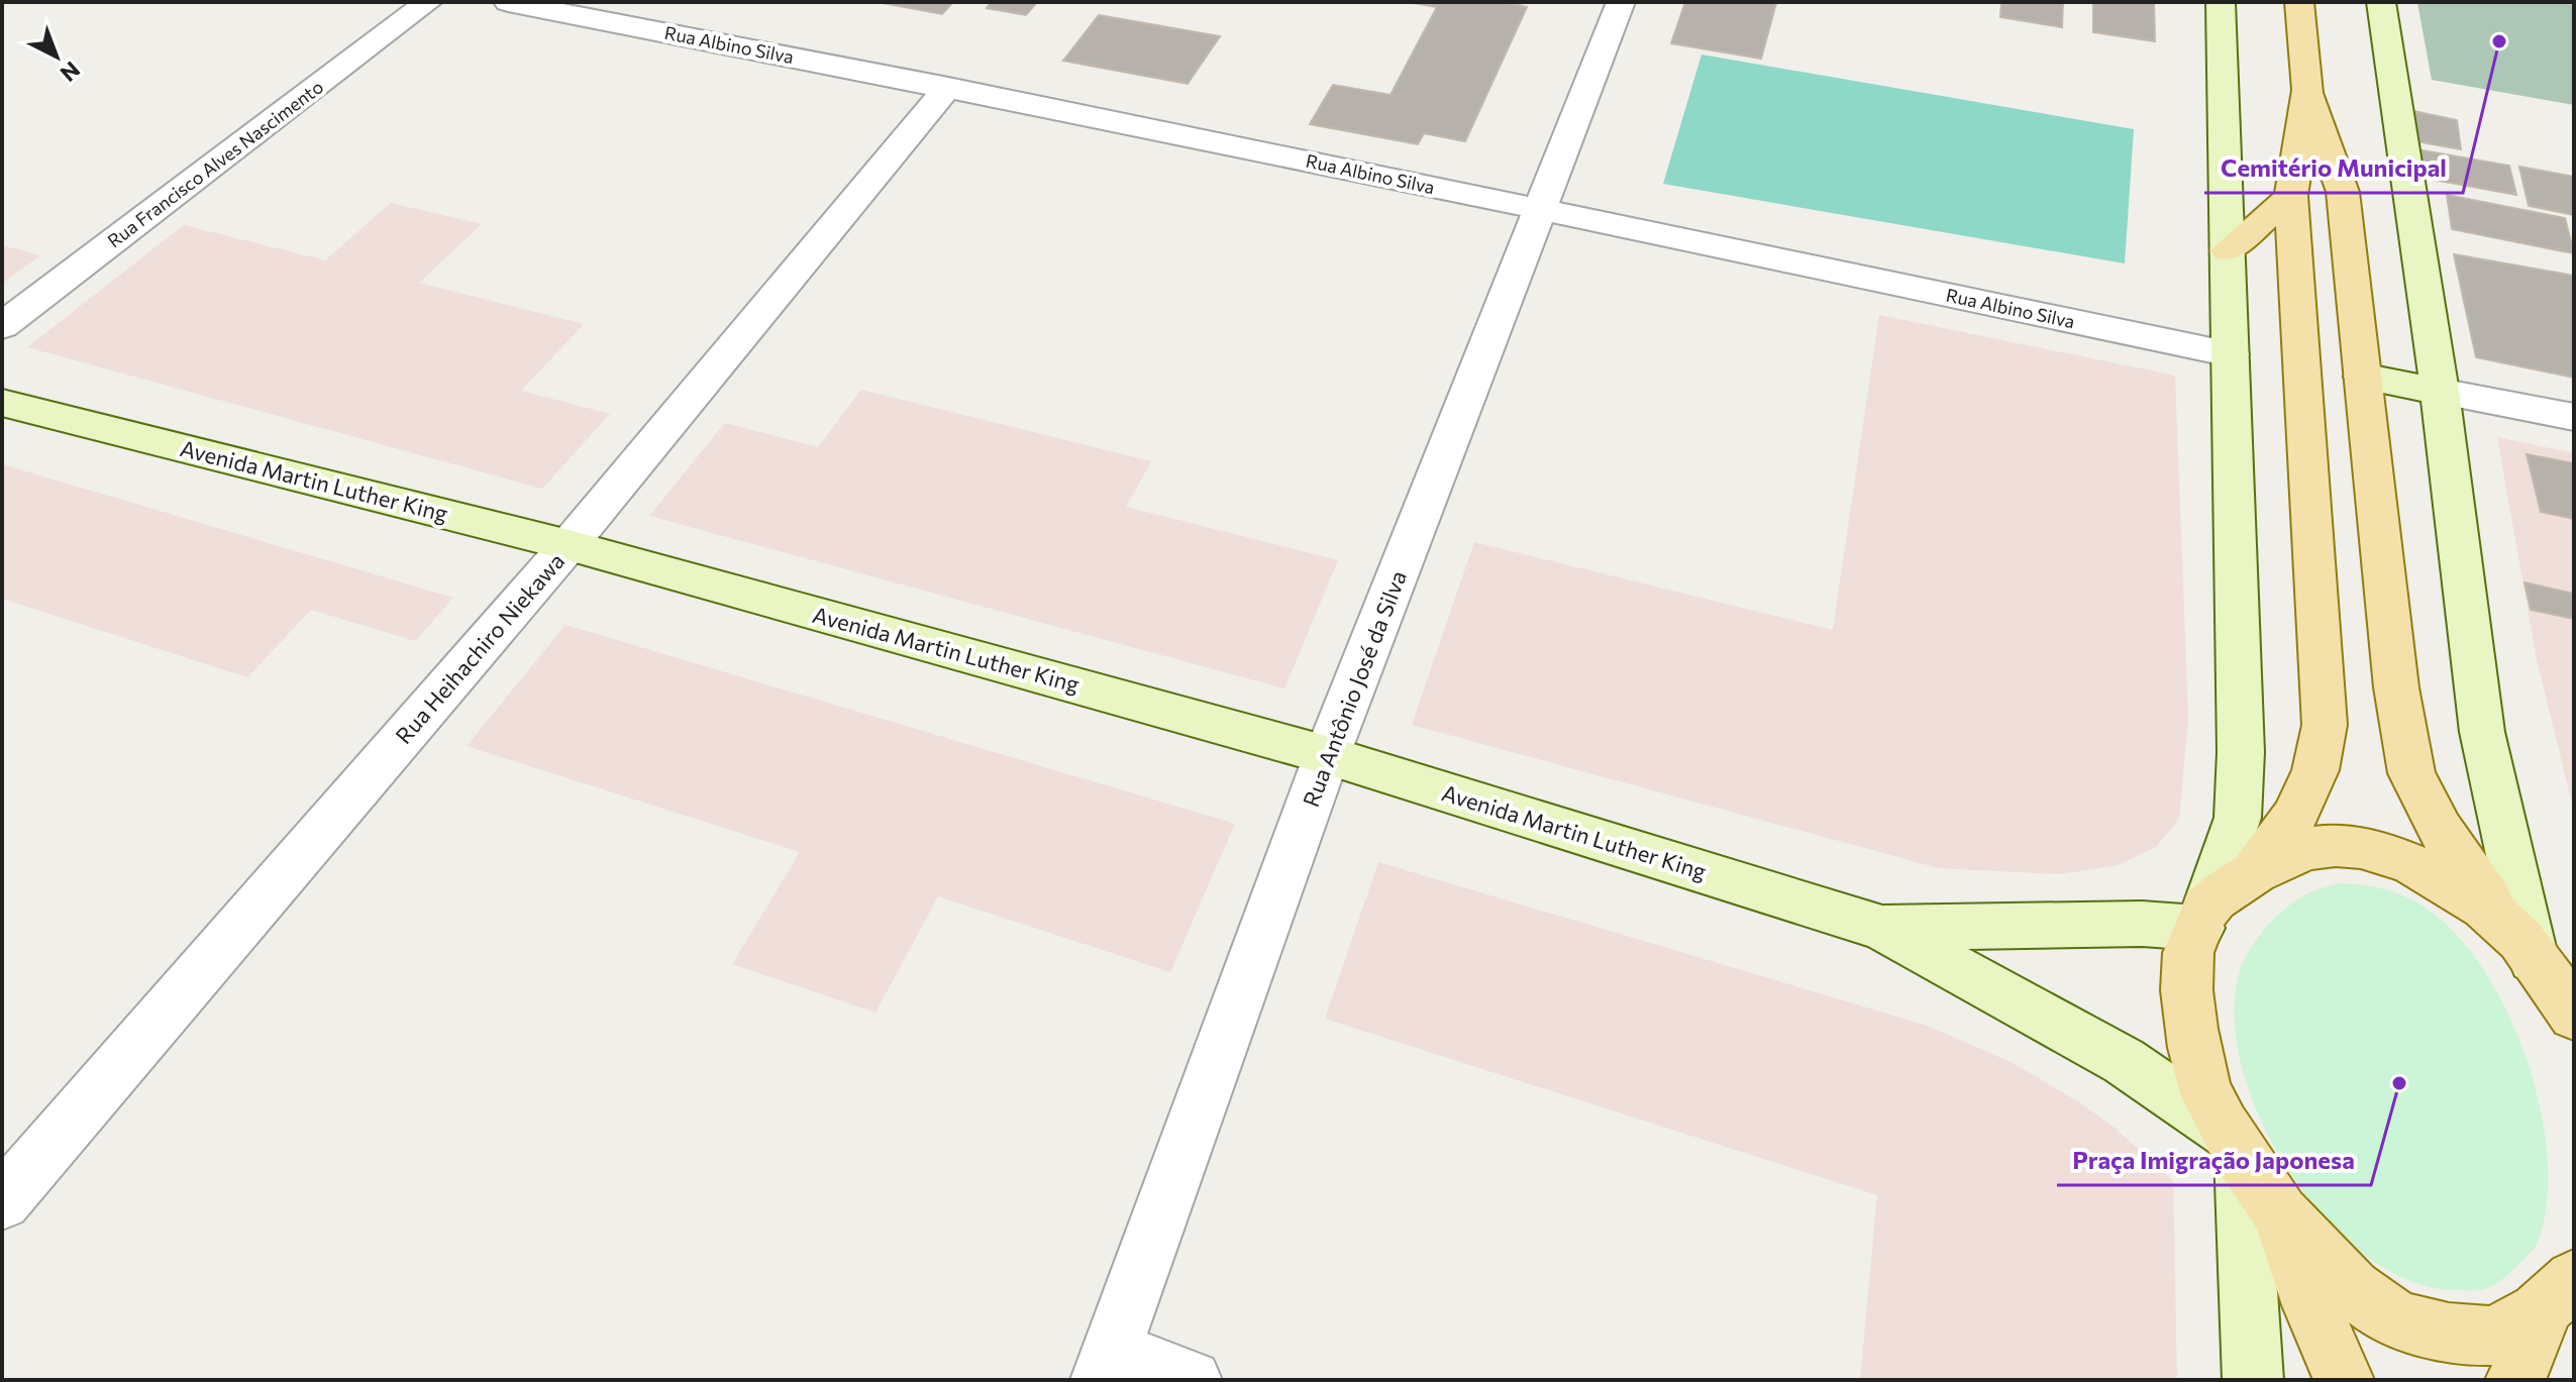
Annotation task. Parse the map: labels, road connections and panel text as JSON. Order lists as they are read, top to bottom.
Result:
{
  "streets": {
    "street": [
      "Rua Albino Silva",
      "Rua Francisco Alves Nascimento",
      "Avenida Martin Luther King",
      "Rua Heihachiro Niekawa",
      "Rua Antônio José da Silva"
    ]
  },
  "crossings": [
    ["Rua Albino Silva", "Rua Heihachiro Niekawa"],
    ["Rua Albino Silva", "Rua Antônio José da Silva"],
    ["Avenida Martin Luther King", "Rua Heihachiro Niekawa"],
    ["Avenida Martin Luther King", "Rua Antônio José da Silva"]
  ],
  "places": ["Cemitério Municipal", "Praça Imigração Japonesa"],
  "north": "bottom right"
}
